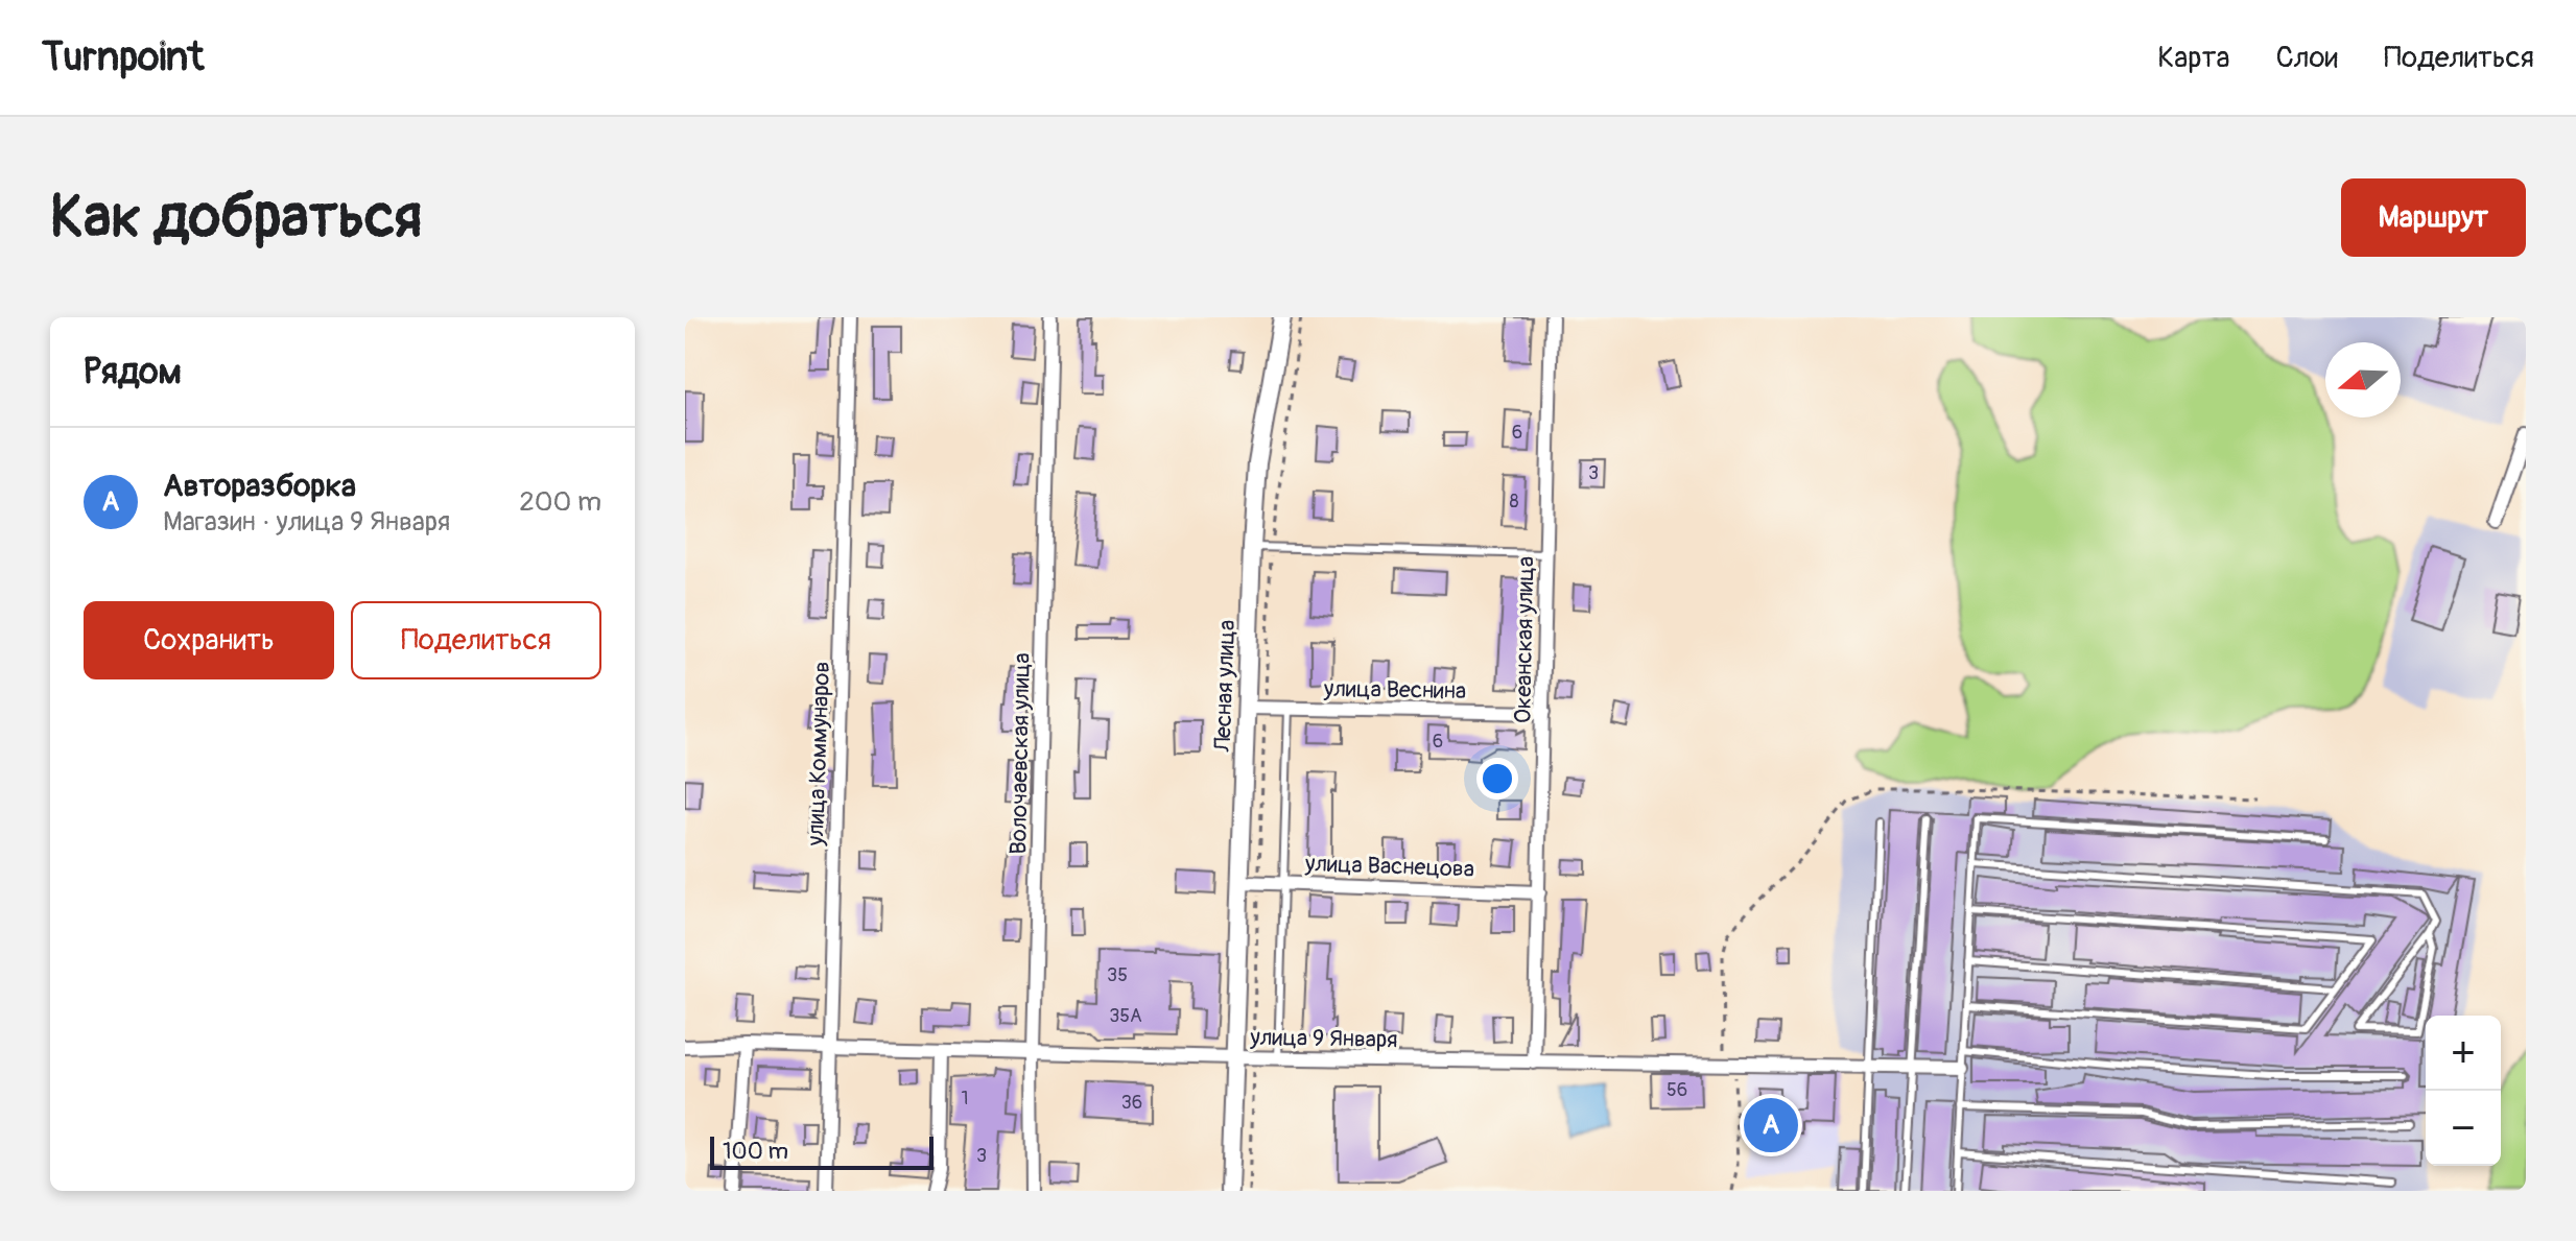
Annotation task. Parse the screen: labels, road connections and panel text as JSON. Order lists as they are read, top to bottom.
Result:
{
  "streets": {
    "street": [
      "Океанская улица",
      "Лесная улица",
      "улица Веснина",
      "улица Коммунаров",
      "Волочаевская улица",
      "улица Васнецова",
      "улица 9 Января"
    ]
  },
  "crossings": [
    ["Океанская улица", "улица Веснина"],
    ["Океанская улица", "улица Васнецова"],
    ["Океанская улица", "улица 9 Января"],
    ["Лесная улица", "улица Веснина"],
    ["Лесная улица", "улица Васнецова"],
    ["Лесная улица", "улица 9 Января"],
    ["улица Коммунаров", "улица 9 Января"],
    ["Волочаевская улица", "улица 9 Января"]
  ],
  "house_numbers": [
    "6",
    "3",
    "8",
    "6",
    "35",
    "35А",
    "56",
    "1",
    "36",
    "3"
  ],
  "scale_bar": "100 m",
  "north": "left",
  "page": {
    "header": "Turnpoint",
    "nav": ["Карта", "Слои", "Поделиться"],
    "buttons": [
      "Маршрут",
      ["Сохранить", "Поделиться"]
    ],
    "title": "Как добраться",
    "heading": "Рядом",
    "list": [
      {
        "mark": "A",
        "name": "Авторазборка",
        "note": "Магазин · улица 9 Января",
        "value": "200 m"
      }
    ],
    "map_buttons": ["+", "−"],
    "pins": "A",
    "scale": "100 m"
  }
}
